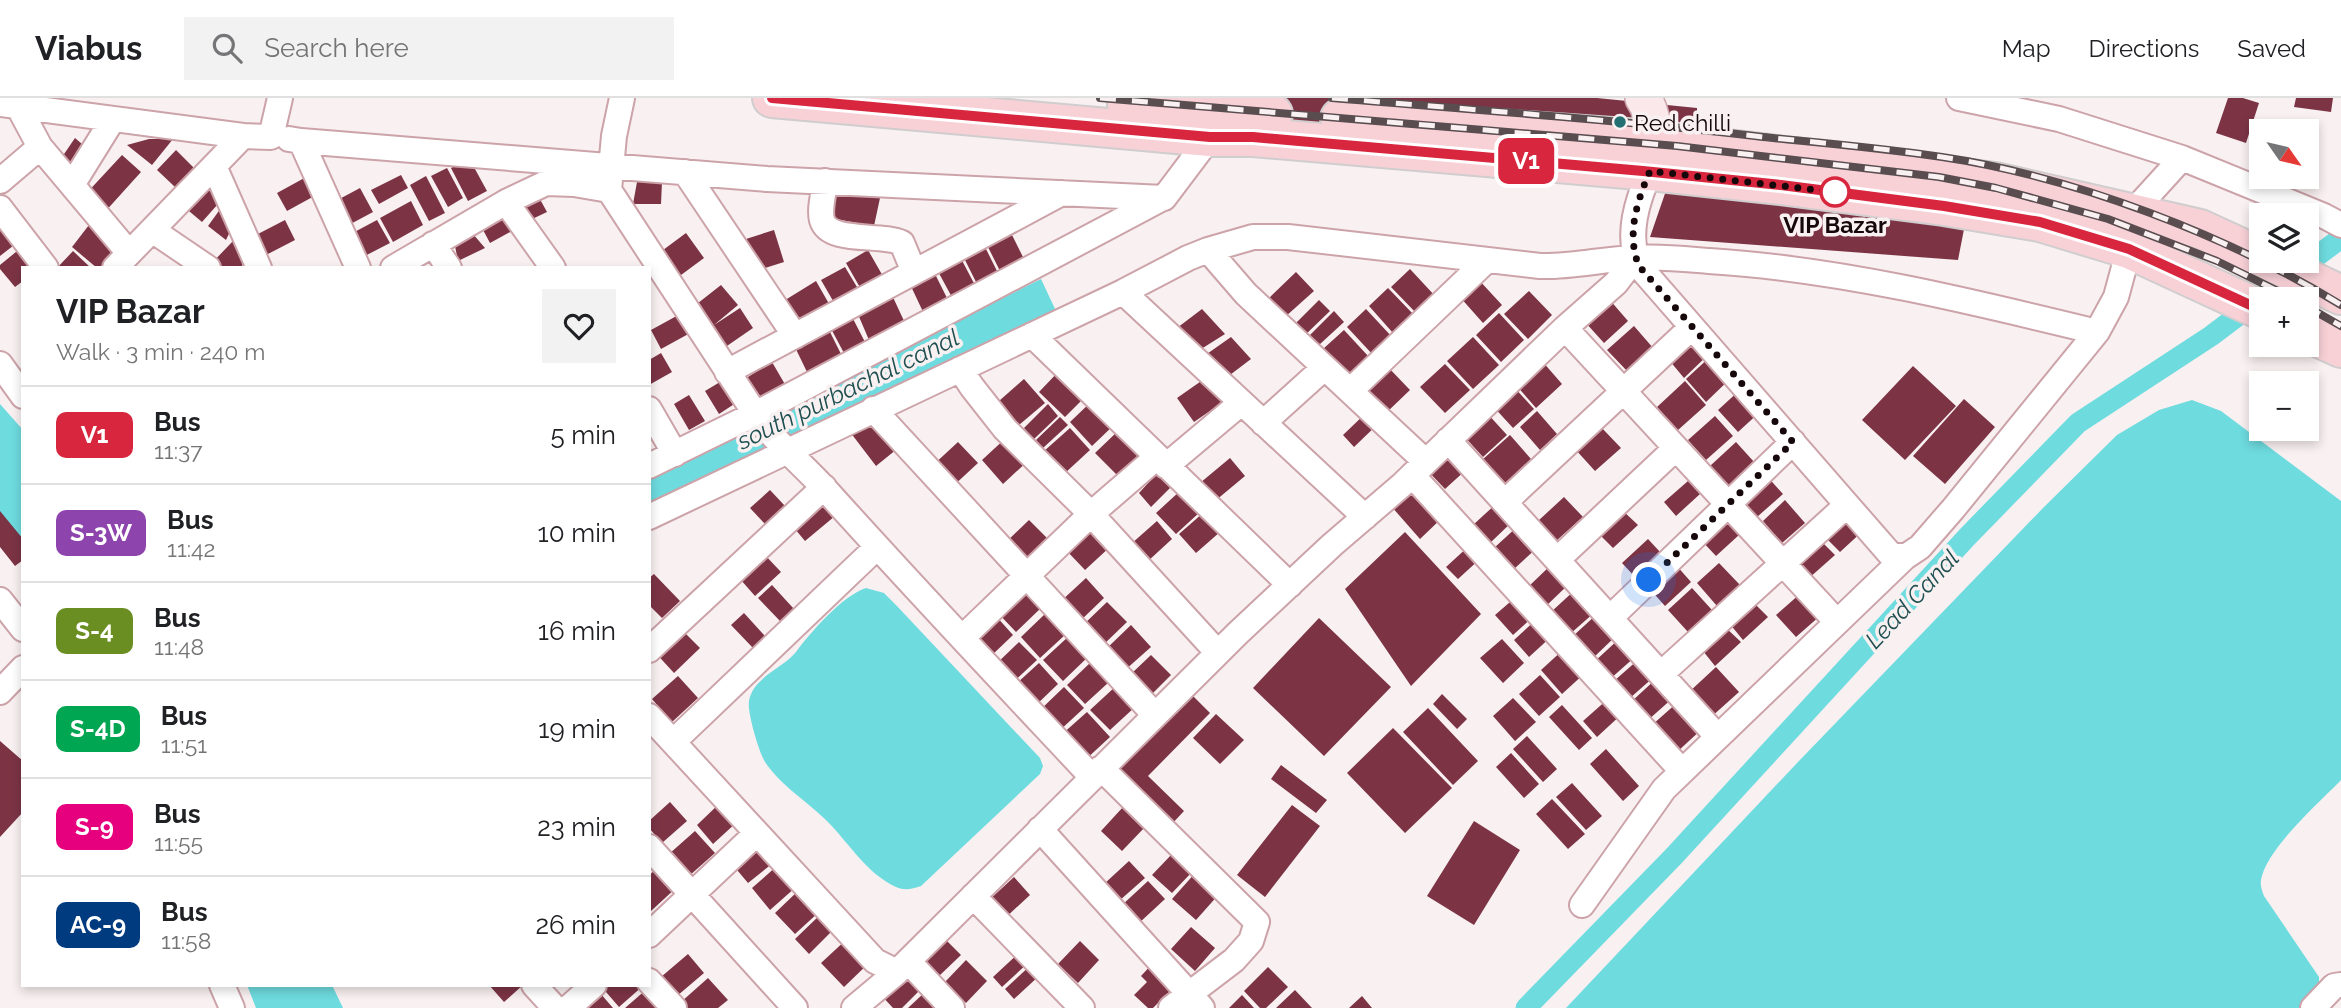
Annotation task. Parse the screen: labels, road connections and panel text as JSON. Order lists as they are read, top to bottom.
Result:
{
  "water": ["south purbachal canal", "Lead Canal"],
  "places": ["Red chilli", "VIP Bazar"],
  "lines": ["bus line V1"],
  "north": "bottom right",
  "page": {
    "header": "Viabus",
    "search": "Search here",
    "nav": ["Map", "Directions", "Saved"],
    "on_map": "V1",
    "map_buttons": ["+", "−"],
    "heading": ["VIP Bazar", "Walk · 3 min · 240 m"],
    "list": [
      {
        "mark": "V1",
        "name": "Bus",
        "note": "11:37",
        "value": "5 min"
      },
      {
        "mark": "S-3W",
        "name": "Bus",
        "note": "11:42",
        "value": "10 min"
      },
      {
        "mark": "S-4",
        "name": "Bus",
        "note": "11:48",
        "value": "16 min"
      },
      {
        "mark": "S-4D",
        "name": "Bus",
        "note": "11:51",
        "value": "19 min"
      },
      {
        "mark": "S-9",
        "name": "Bus",
        "note": "11:55",
        "value": "23 min"
      },
      {
        "mark": "AC-9",
        "name": "Bus",
        "note": "11:58",
        "value": "26 min"
      }
    ]
  }
}
